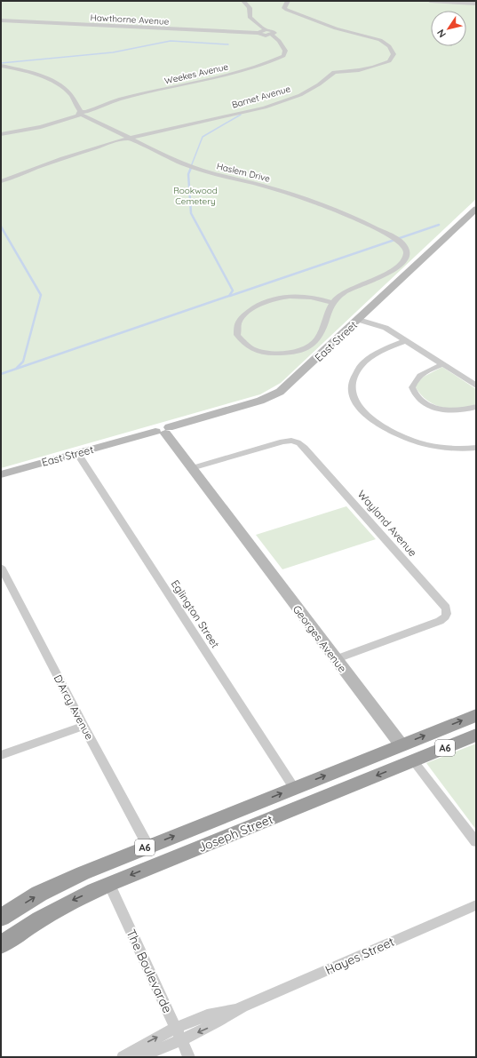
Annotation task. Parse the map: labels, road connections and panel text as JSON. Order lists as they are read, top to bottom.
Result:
{
  "streets": {
    "highway": ["Georges Avenue", "A6", "Joseph Street"],
    "main road": ["East Street"],
    "street": [
      "Hawthorne Avenue",
      "Weekes Avenue",
      "Barnet Avenue",
      "Haslem Drive",
      "Wayland Avenue",
      "Eglington Street",
      "D'Arcy Avenue",
      "Hayes Street",
      "The Boulevarde"
    ]
  },
  "crossings": [
    ["Hawthorne Avenue", "Weekes Avenue"],
    ["Weekes Avenue", "Haslem Drive"],
    ["Barnet Avenue", "Haslem Drive"],
    ["East Street", "Eglington Street"],
    ["East Street", "Georges Avenue"],
    ["Wayland Avenue", "Georges Avenue"],
    ["Eglington Street", "Joseph Street"],
    ["Georges Avenue", "Joseph Street"],
    ["D'Arcy Avenue", "Joseph Street"],
    ["Joseph Street", "The Boulevarde"],
    ["Hayes Street", "The Boulevarde"]
  ],
  "parks": ["Rookwood Cemetery"],
  "north": "bottom left"
}
